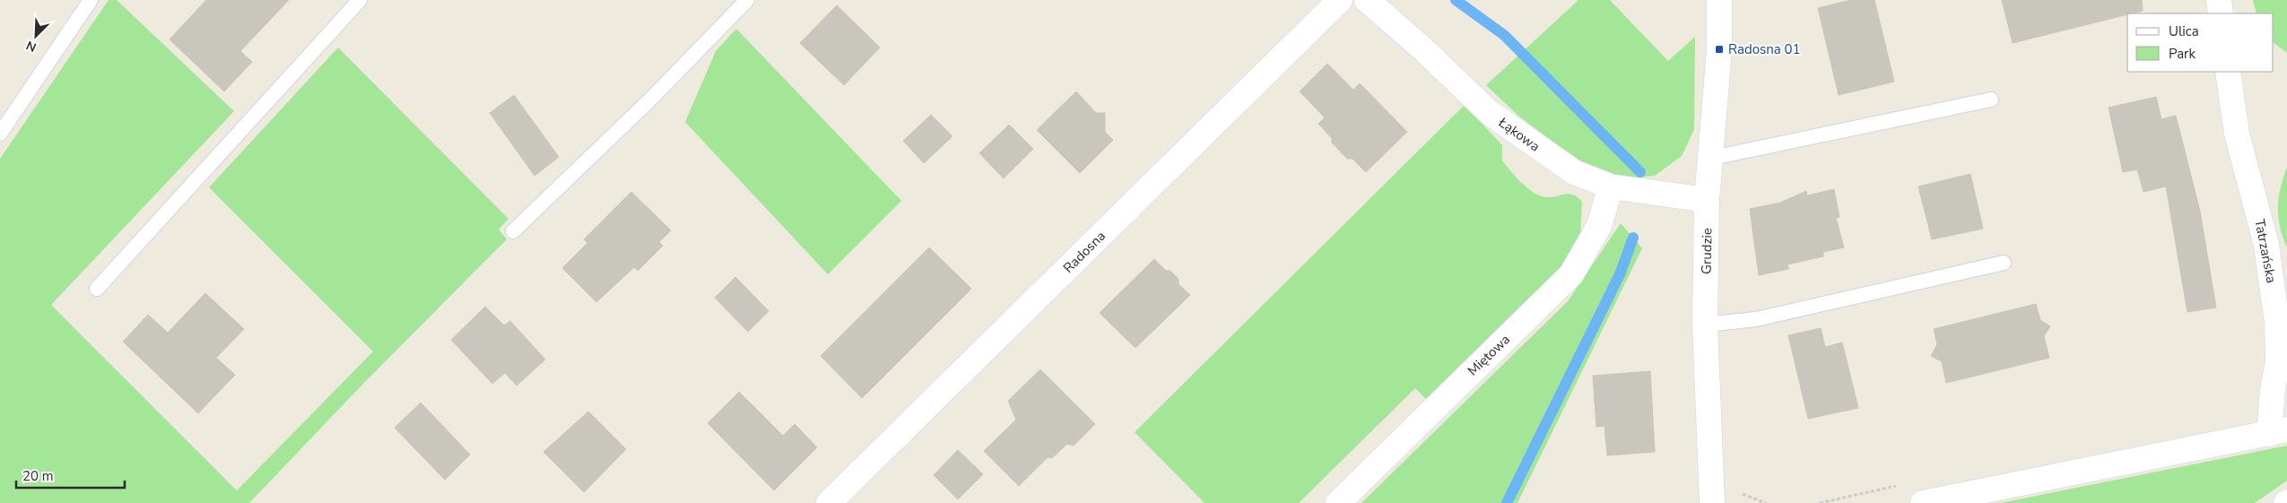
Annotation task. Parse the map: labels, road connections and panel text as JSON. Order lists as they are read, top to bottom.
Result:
{
  "streets": {
    "street": [
      "Łąkowa",
      "Grudzie",
      "Tatrzańska",
      "Radosna",
      "Miętowa"
    ]
  },
  "crossings": [
    ["Łąkowa", "Grudzie"],
    ["Łąkowa", "Miętowa"]
  ],
  "places": {
    "transit": ["Radosna 01"]
  },
  "legend": ["Ulica", "Park"],
  "scale_bar": "20 m",
  "north": "bottom left"
}
